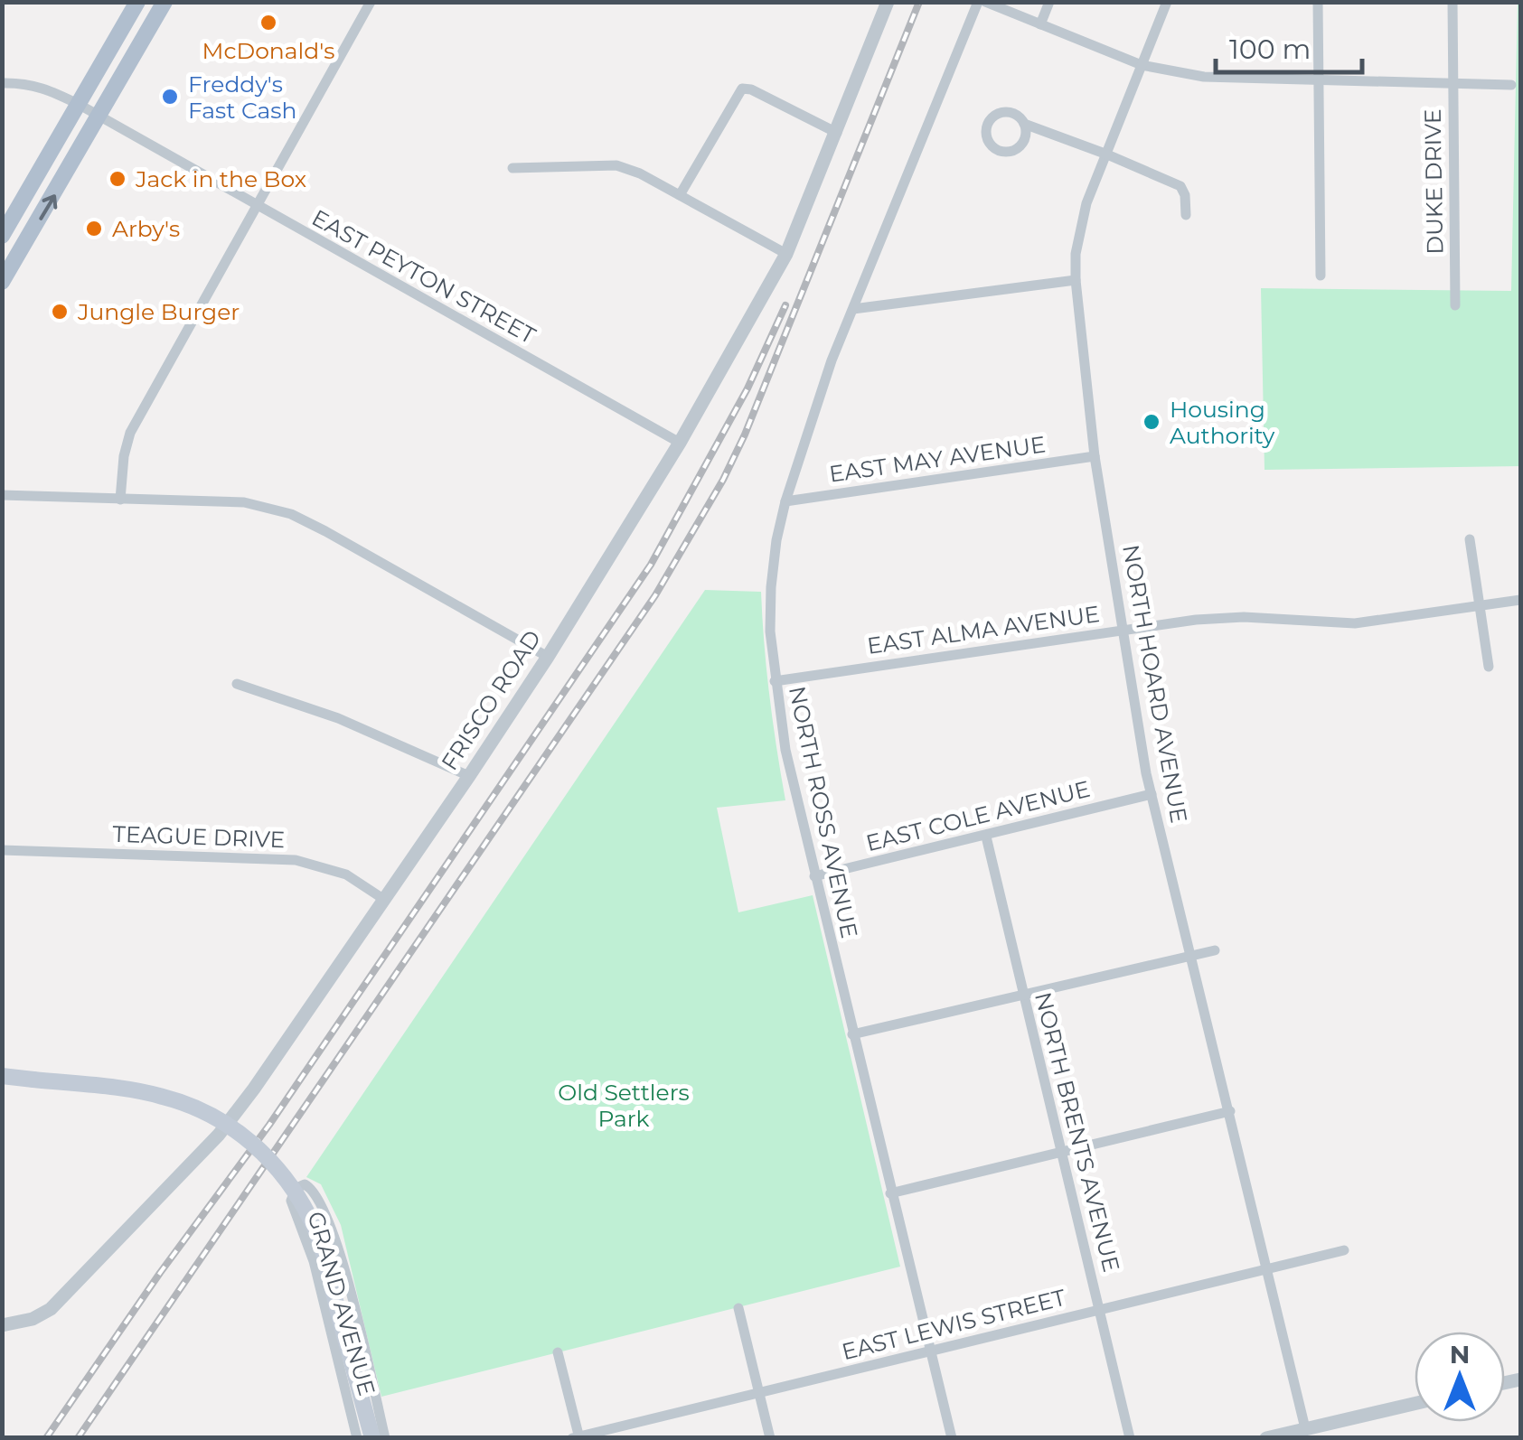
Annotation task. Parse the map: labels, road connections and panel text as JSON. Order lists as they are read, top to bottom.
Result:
{
  "streets": {
    "street": [
      "DUKE DRIVE",
      "EAST PEYTON STREET",
      "EAST MAY AVENUE",
      "EAST ALMA AVENUE",
      "NORTH HOARD AVENUE",
      "FRISCO ROAD",
      "NORTH ROSS AVENUE",
      "EAST COLE AVENUE",
      "TEAGUE DRIVE",
      "NORTH BRENTS AVENUE",
      "GRAND AVENUE",
      "EAST LEWIS STREET"
    ]
  },
  "crossings": [
    ["EAST PEYTON STREET", "FRISCO ROAD"],
    ["EAST MAY AVENUE", "NORTH HOARD AVENUE"],
    ["EAST MAY AVENUE", "NORTH ROSS AVENUE"],
    ["EAST ALMA AVENUE", "NORTH HOARD AVENUE"],
    ["EAST ALMA AVENUE", "NORTH ROSS AVENUE"],
    ["NORTH HOARD AVENUE", "EAST COLE AVENUE"],
    ["NORTH HOARD AVENUE", "EAST LEWIS STREET"],
    ["FRISCO ROAD", "TEAGUE DRIVE"],
    ["NORTH ROSS AVENUE", "EAST COLE AVENUE"],
    ["NORTH ROSS AVENUE", "EAST LEWIS STREET"],
    ["EAST COLE AVENUE", "NORTH BRENTS AVENUE"],
    ["NORTH BRENTS AVENUE", "EAST LEWIS STREET"]
  ],
  "parks": ["Old Settlers Park"],
  "places": [
    "McDonald's",
    "Freddy's Fast Cash",
    "Jack in the Box",
    "Arby's",
    "Jungle Burger",
    "Housing Authority"
  ],
  "scale_bar": "100 m",
  "north": "top"
}
